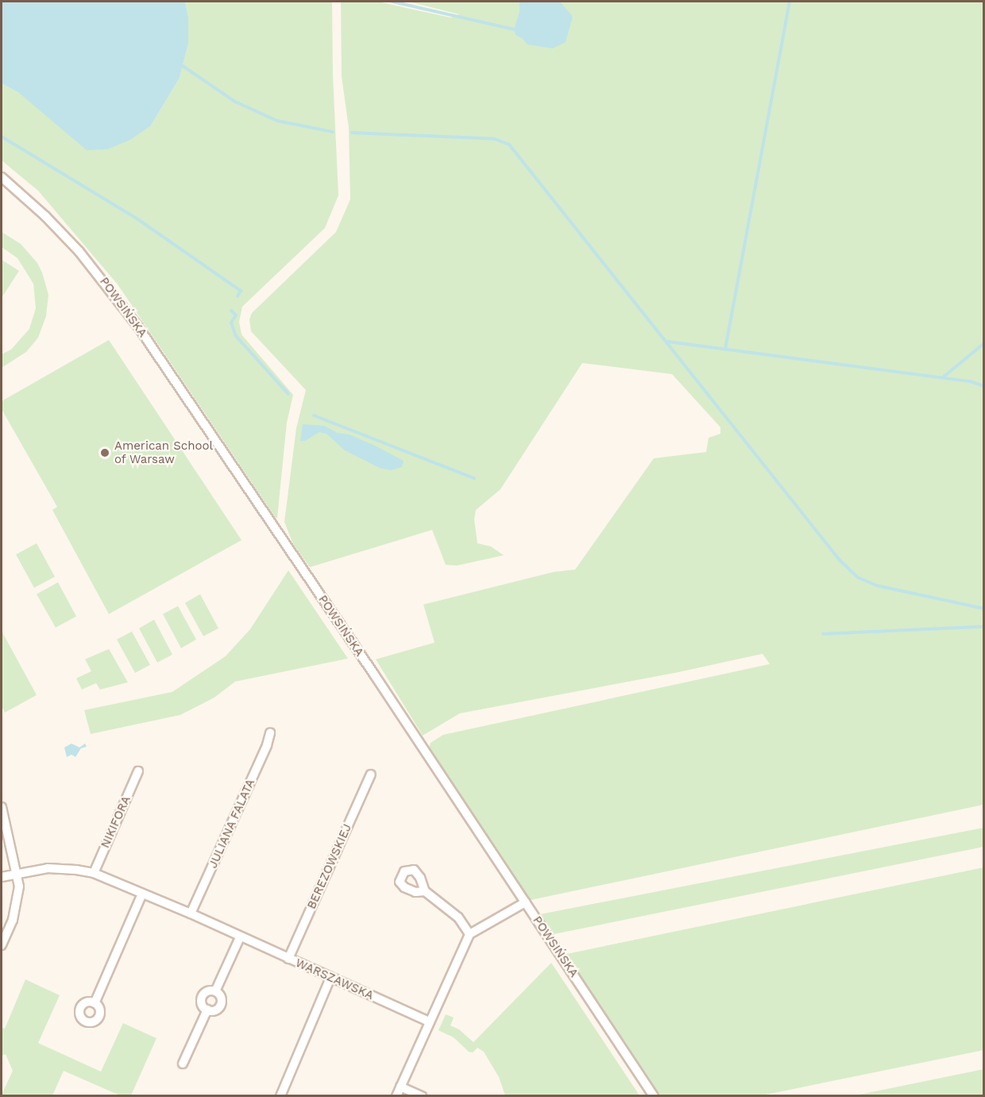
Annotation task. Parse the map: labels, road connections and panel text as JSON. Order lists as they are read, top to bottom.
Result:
{
  "streets": {
    "street": [
      "POWSIŃSKA",
      "NIKIFORA",
      "JULIANA FALATA",
      "BEREZOWSKIEJ",
      "WARSZAWSKA"
    ]
  },
  "crossings": [
    ["NIKIFORA", "WARSZAWSKA"],
    ["JULIANA FALATA", "WARSZAWSKA"],
    ["BEREZOWSKIEJ", "WARSZAWSKA"]
  ],
  "places": ["American School of Warsaw"]
}
